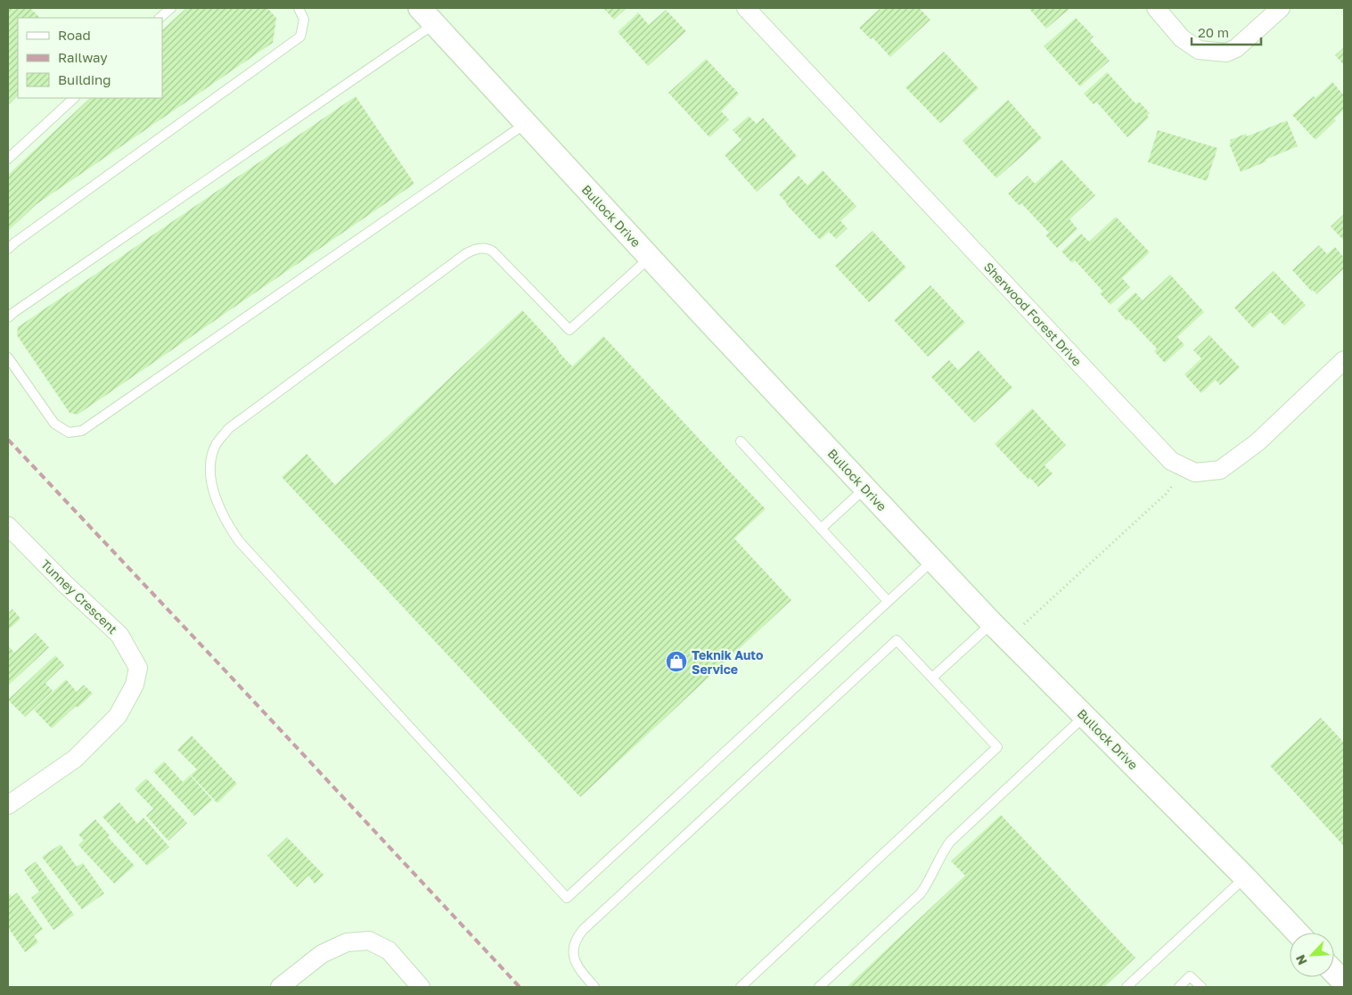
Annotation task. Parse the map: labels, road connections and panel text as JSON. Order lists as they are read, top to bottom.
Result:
{
  "streets": {
    "street": ["Bullock Drive", "Sherwood Forest Drive", "Tunney Crescent"]
  },
  "places": {
    "shop": ["Teknik Auto Service"]
  },
  "legend": ["Road", "Railway", "Building"],
  "scale_bar": "20 m",
  "north": "bottom left"
}
